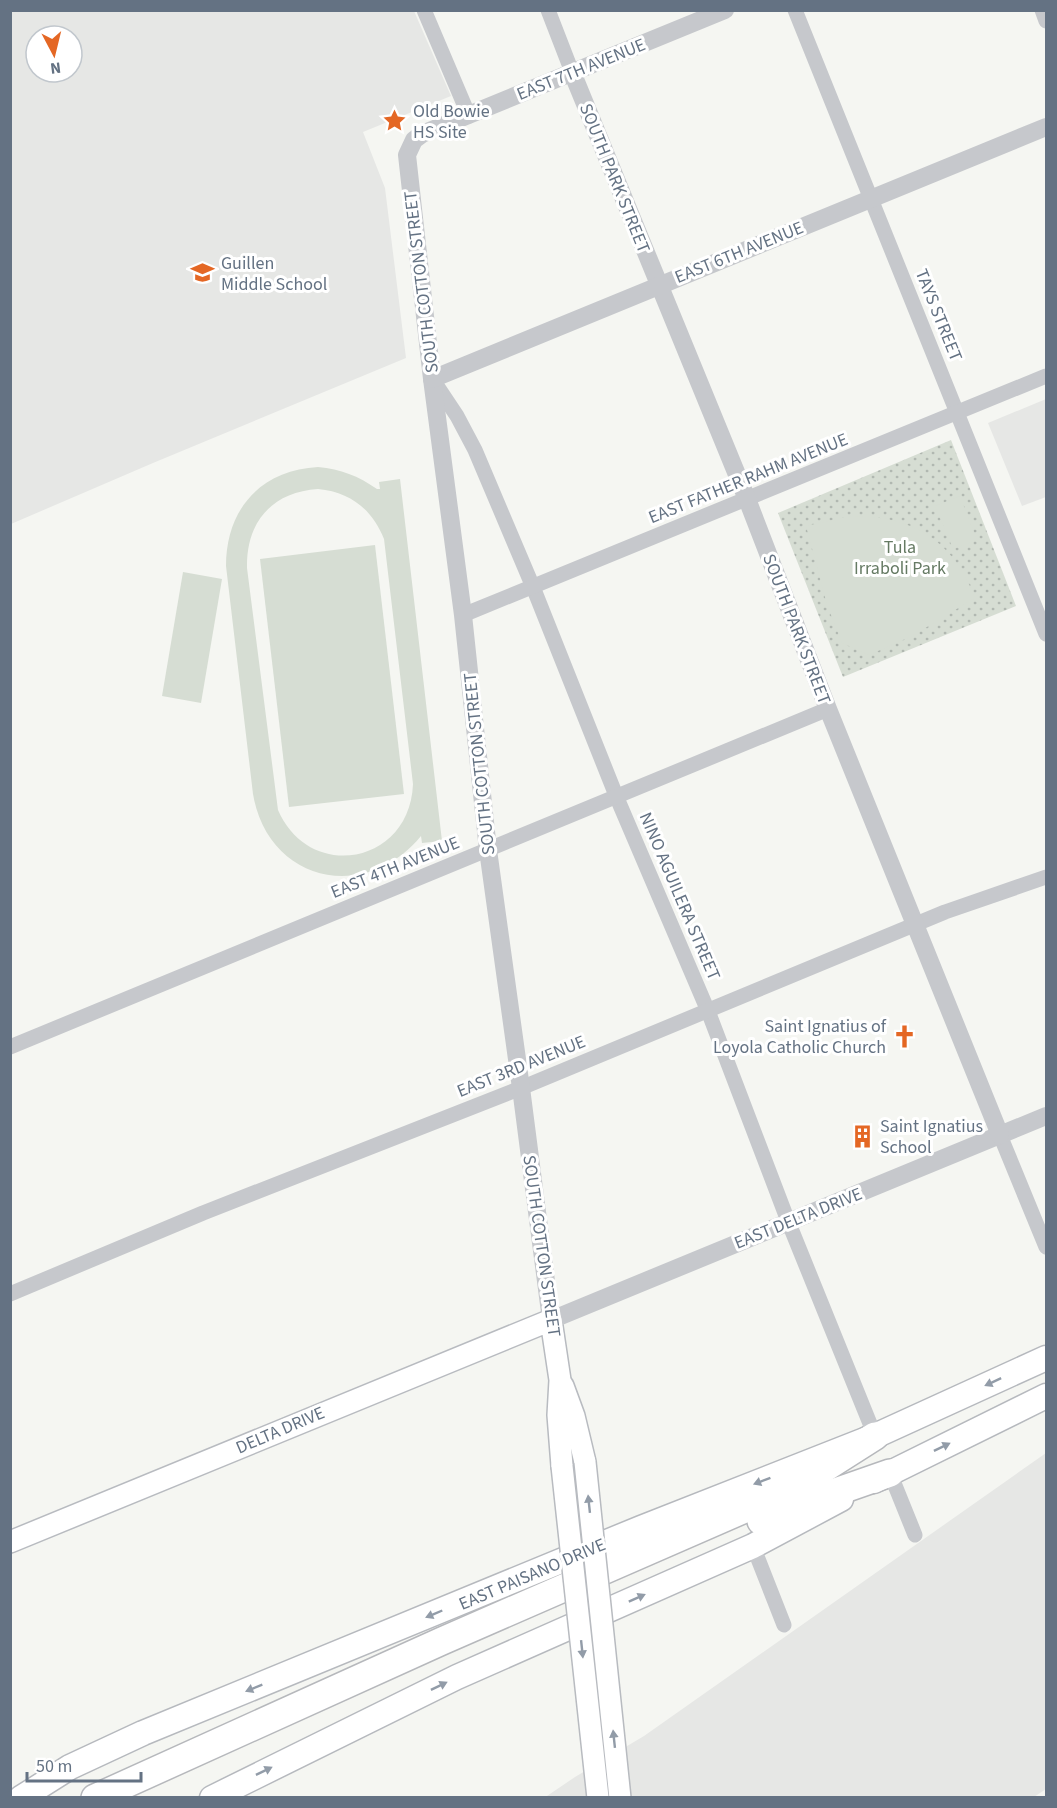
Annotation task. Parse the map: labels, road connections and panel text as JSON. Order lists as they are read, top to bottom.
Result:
{
  "streets": {
    "main road": ["SOUTH COTTON STREET", "DELTA DRIVE", "EAST PAISANO DRIVE"],
    "street": [
      "EAST 7TH AVENUE",
      "SOUTH PARK STREET",
      "EAST 6TH AVENUE",
      "TAYS STREET",
      "EAST FATHER RAHM AVENUE",
      "EAST 4TH AVENUE",
      "NINO AGUILERA STREET",
      "EAST 3RD AVENUE",
      "EAST DELTA DRIVE"
    ]
  },
  "crossings": [
    ["EAST 7TH AVENUE", "SOUTH PARK STREET"],
    ["EAST 7TH AVENUE", "SOUTH COTTON STREET"],
    ["SOUTH PARK STREET", "EAST 6TH AVENUE"],
    ["SOUTH PARK STREET", "EAST FATHER RAHM AVENUE"],
    ["SOUTH PARK STREET", "EAST 4TH AVENUE"],
    ["SOUTH PARK STREET", "EAST 3RD AVENUE"],
    ["SOUTH PARK STREET", "EAST DELTA DRIVE"],
    ["EAST 6TH AVENUE", "SOUTH COTTON STREET"],
    ["EAST 6TH AVENUE", "TAYS STREET"],
    ["EAST 6TH AVENUE", "NINO AGUILERA STREET"],
    ["SOUTH COTTON STREET", "EAST FATHER RAHM AVENUE"],
    ["SOUTH COTTON STREET", "EAST 4TH AVENUE"],
    ["SOUTH COTTON STREET", "NINO AGUILERA STREET"],
    ["SOUTH COTTON STREET", "EAST 3RD AVENUE"],
    ["SOUTH COTTON STREET", "EAST DELTA DRIVE"],
    ["SOUTH COTTON STREET", "DELTA DRIVE"],
    ["TAYS STREET", "EAST FATHER RAHM AVENUE"],
    ["EAST FATHER RAHM AVENUE", "NINO AGUILERA STREET"],
    ["EAST 4TH AVENUE", "NINO AGUILERA STREET"],
    ["NINO AGUILERA STREET", "EAST 3RD AVENUE"],
    ["NINO AGUILERA STREET", "EAST DELTA DRIVE"],
    ["NINO AGUILERA STREET", "EAST PAISANO DRIVE"],
    ["EAST DELTA DRIVE", "DELTA DRIVE"]
  ],
  "parks": ["Tula Irraboli Park"],
  "places": {
    "place": ["Old Bowie HS Site"],
    "school or university": ["Guillen Middle School"],
    "church": ["Saint Ignatius of Loyola Catholic Church"],
    "building": ["Saint Ignatius School"]
  },
  "scale_bar": "50 m",
  "north": "bottom"
}
